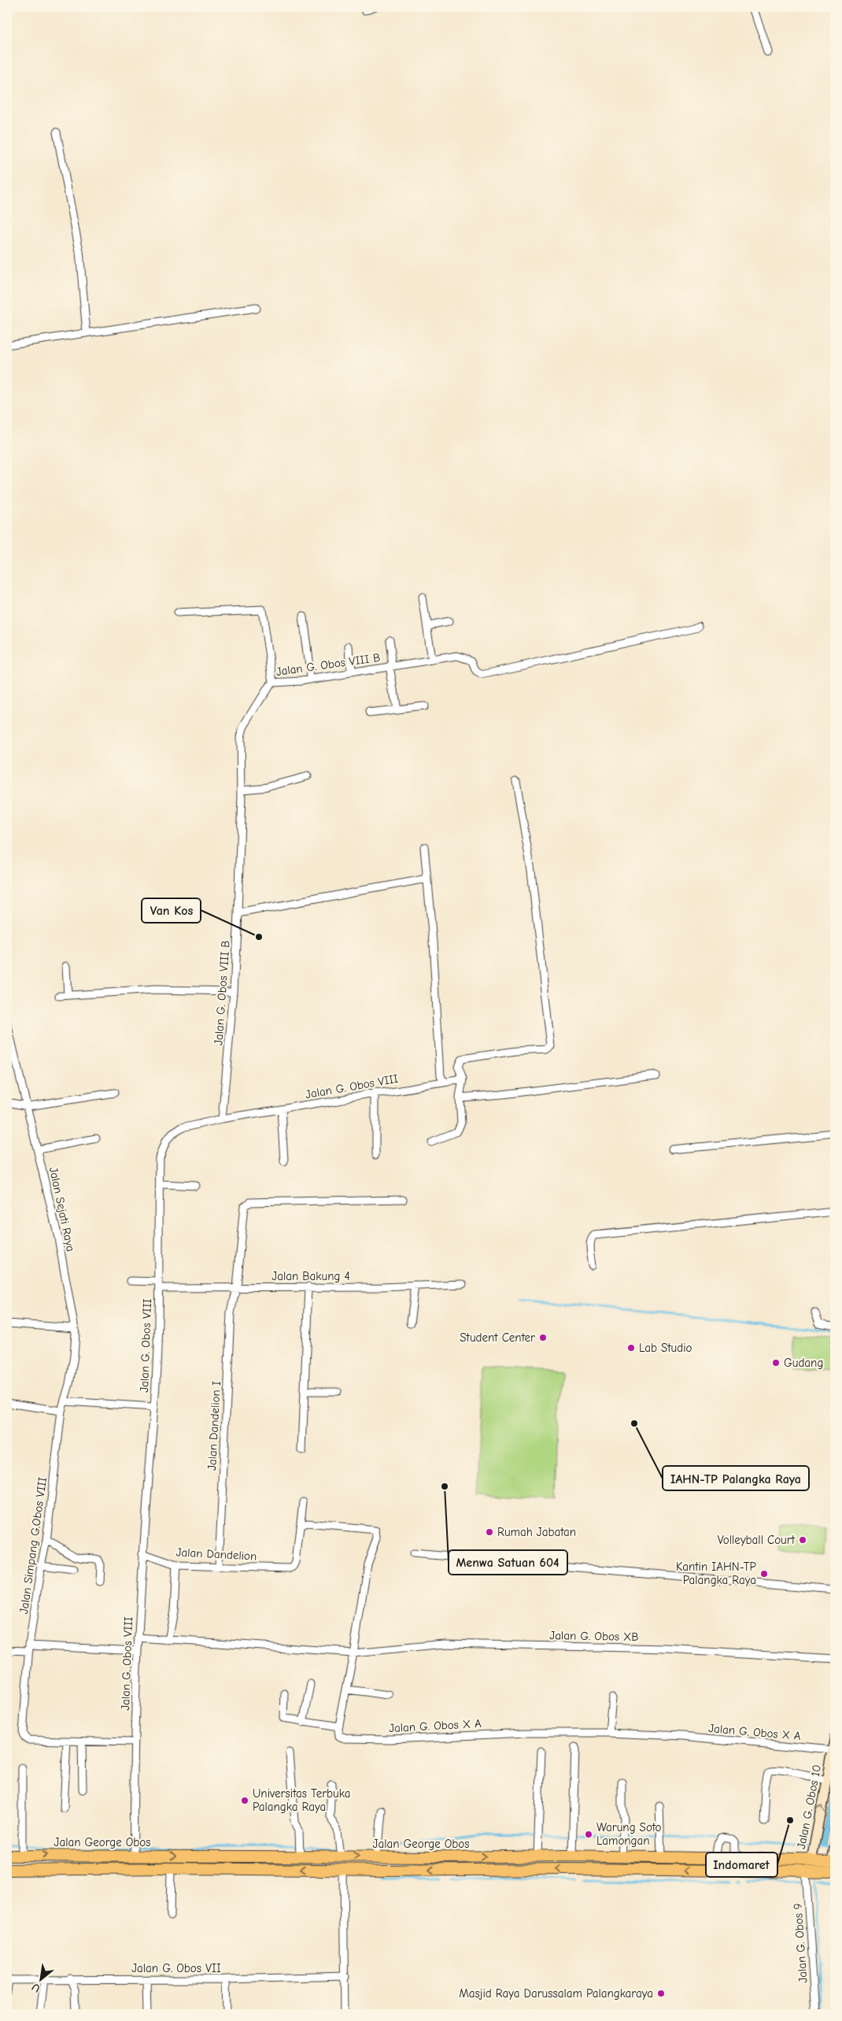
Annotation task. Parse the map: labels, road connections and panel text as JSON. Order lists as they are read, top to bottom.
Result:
{
  "streets": {
    "main road": ["Jalan George Obos"],
    "street": [
      "Jalan G. Obos VIII B",
      "Jalan G. Obos VIII",
      "Jalan Sejati Raya",
      "Jalan Bakung 4",
      "Jalan Dandelion I",
      "Jalan Simpang G.Obos VIII",
      "Jalan Dandelion",
      "Jalan G. Obos XB",
      "Jalan G. Obos X A",
      "Jalan G. Obos 10",
      "Jalan G. Obos 9",
      "Jalan G. Obos VII"
    ]
  },
  "crossings": [
    ["Jalan G. Obos VIII B", "Jalan G. Obos VIII"],
    ["Jalan G. Obos VIII", "Jalan Bakung 4"],
    ["Jalan G. Obos VIII", "Jalan Simpang G.Obos VIII"],
    ["Jalan G. Obos VIII", "Jalan Dandelion"],
    ["Jalan G. Obos VIII", "Jalan George Obos"],
    ["Jalan Sejati Raya", "Jalan Simpang G.Obos VIII"],
    ["Jalan Bakung 4", "Jalan Dandelion I"],
    ["Jalan Dandelion I", "Jalan Dandelion"],
    ["Jalan G. Obos X A", "Jalan G. Obos 10"],
    ["Jalan G. Obos 10", "Jalan George Obos"]
  ],
  "one_way": ["Jalan G. Obos 10"],
  "places": [
    "Van Kos",
    "Student Center",
    "Lab Studio",
    "Gudang",
    "IAHN-TP Palangka Raya",
    "Menwa Satuan 604",
    "Rumah Jabatan",
    "Volleyball Court",
    "Kantin IAHN-TP Palangka Raya",
    "Universitas Terbuka Palangka Raya",
    "Indomaret",
    "Warung Soto Lamongan",
    "Masjid Raya Darussalam Palangkaraya"
  ],
  "north": "bottom left"
}
